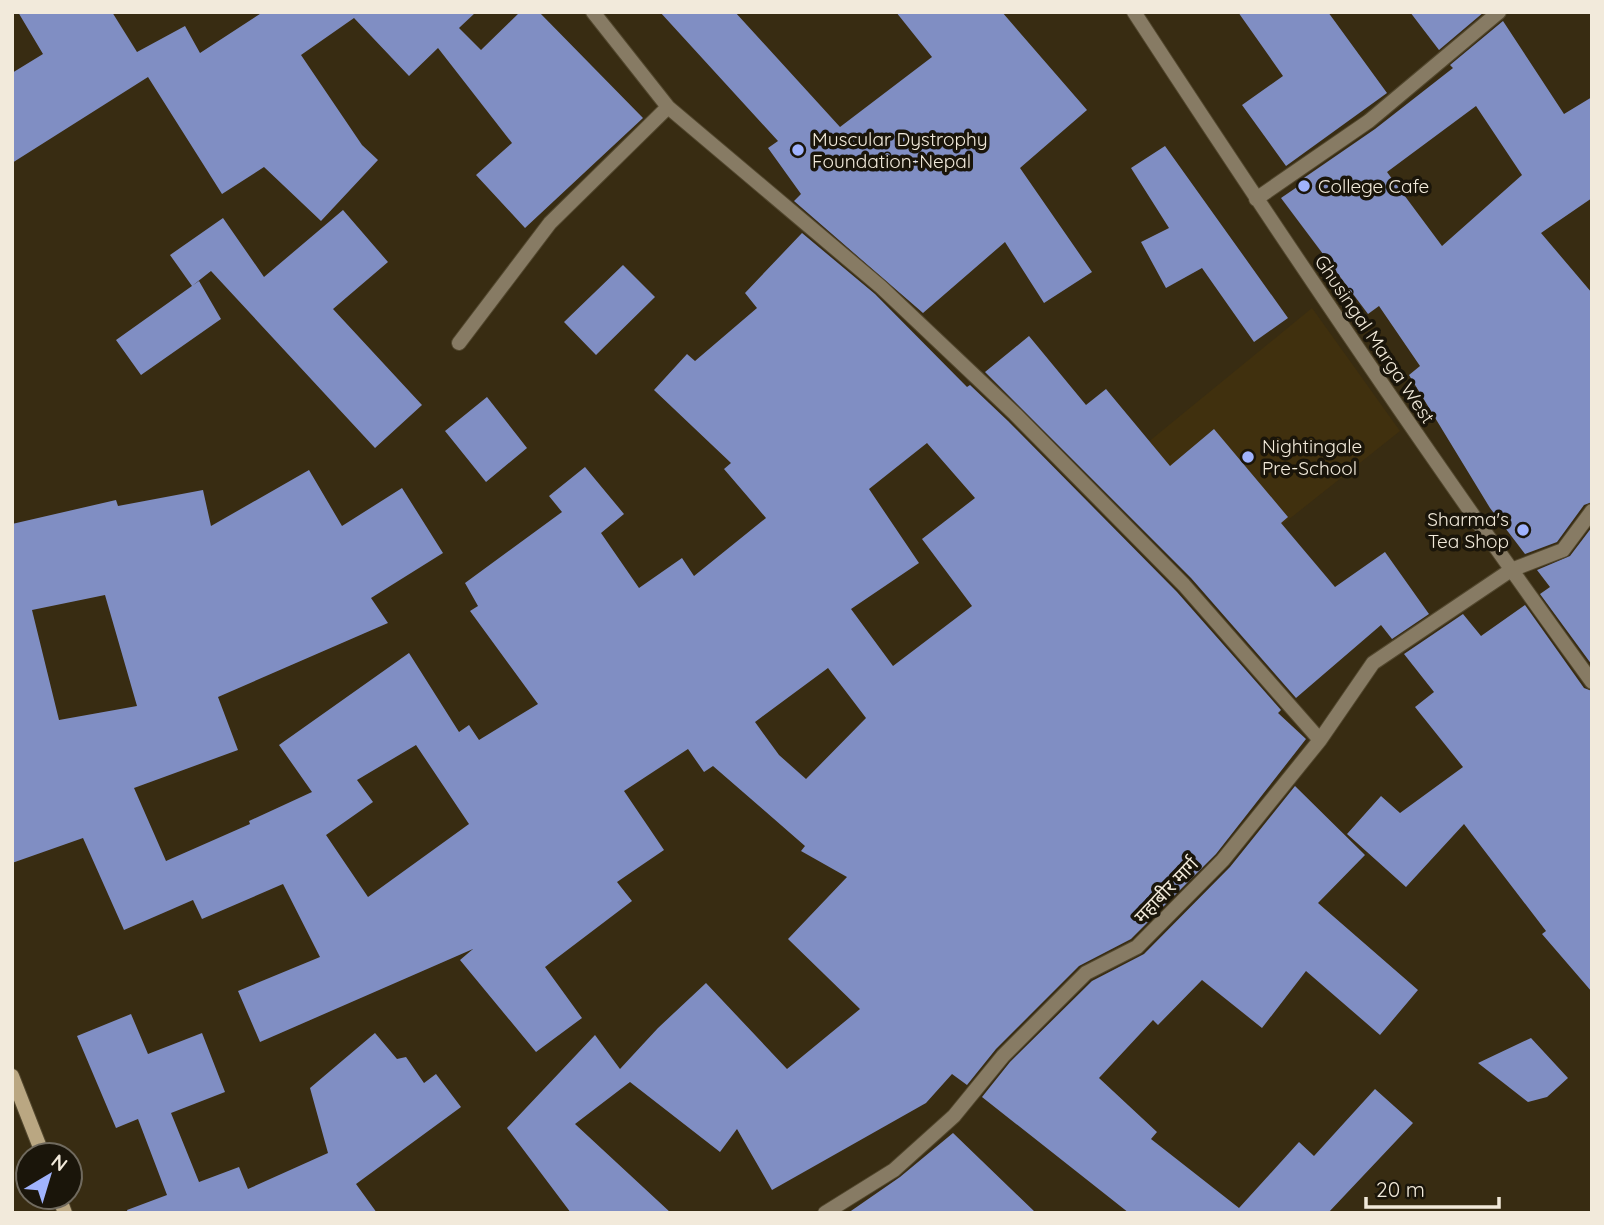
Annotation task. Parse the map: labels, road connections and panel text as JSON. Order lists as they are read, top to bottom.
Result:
{
  "streets": {
    "street": ["Ghusingal Marga West", "महाबीर मार्ग"]
  },
  "crossings": [
    ["Ghusingal Marga West", "महाबीर मार्ग"]
  ],
  "places": [
    "Muscular Dystrophy Foundation-Nepal",
    "College Cafe",
    "Nightingale Pre-School",
    "Sharma's Tea Shop"
  ],
  "scale_bar": "20 m",
  "north": "top right"
}
